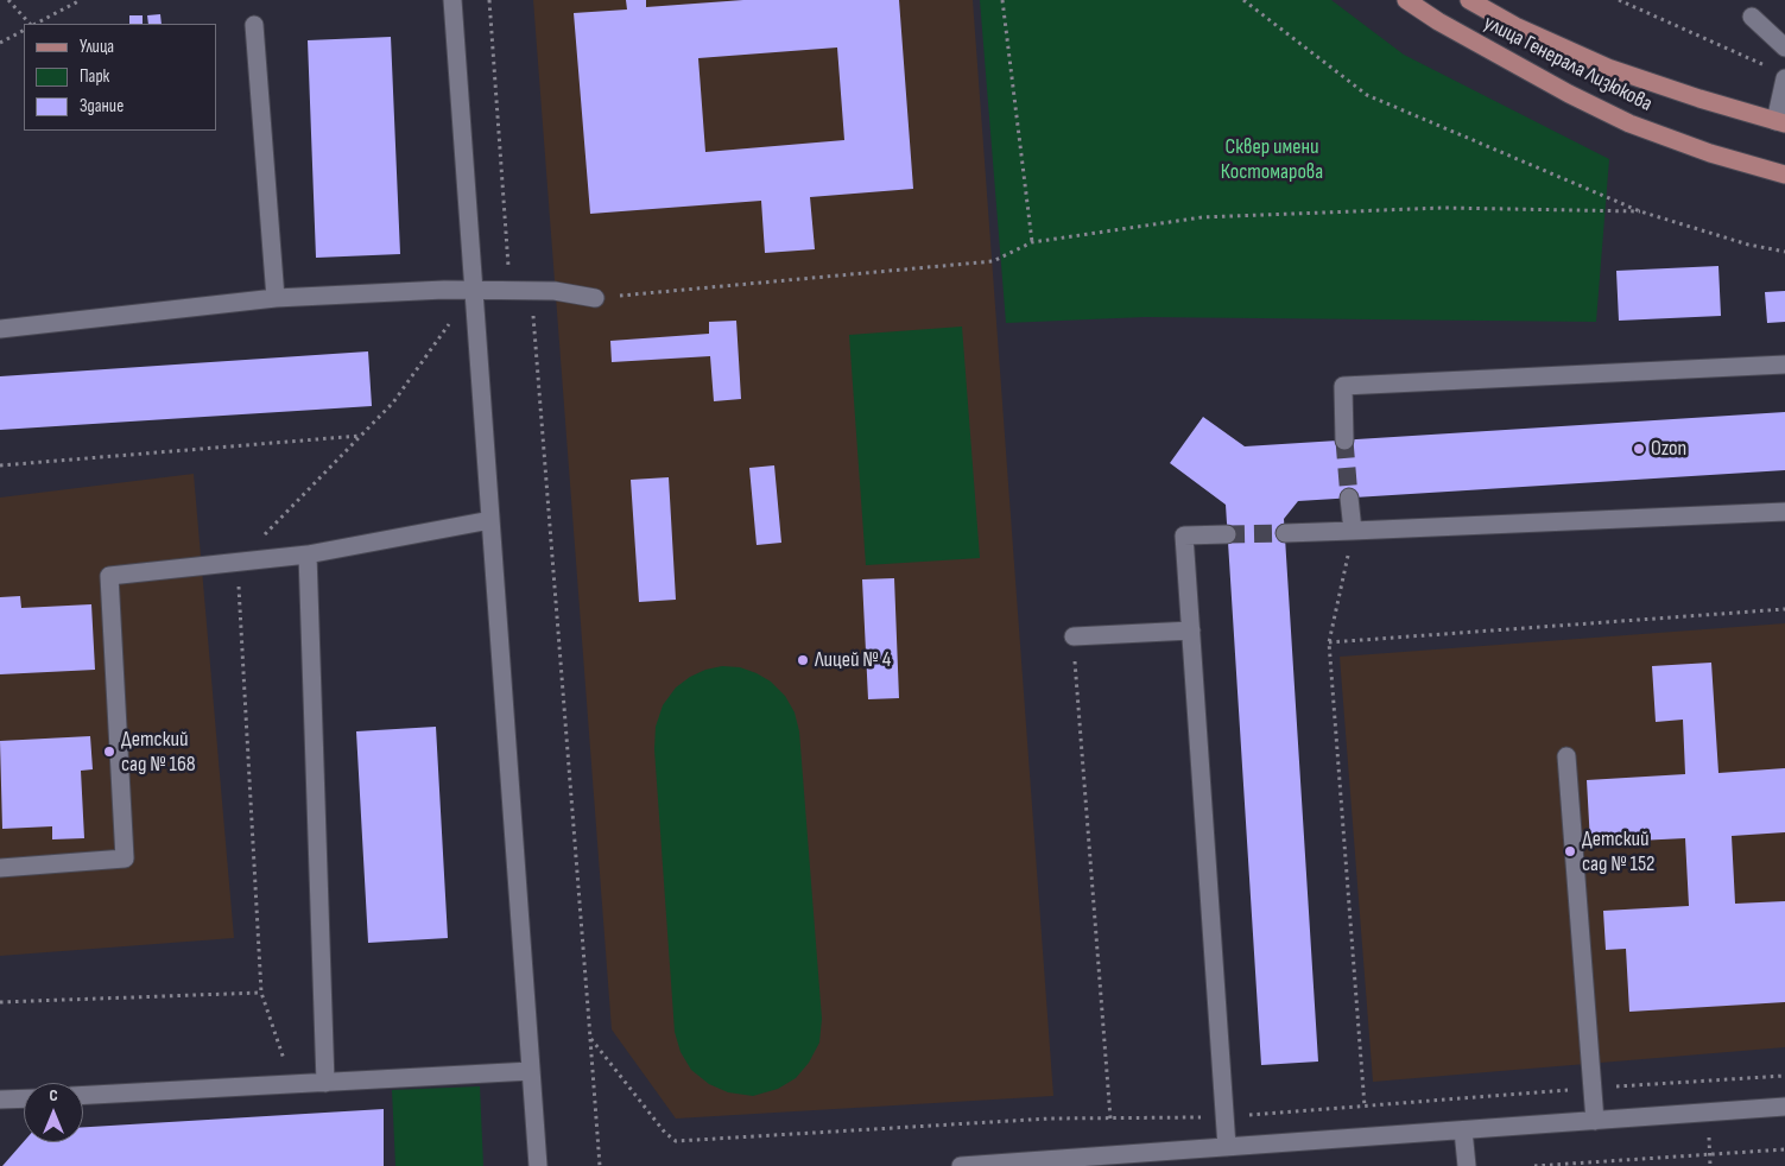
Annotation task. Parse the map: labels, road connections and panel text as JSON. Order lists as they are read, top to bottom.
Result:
{
  "streets": {
    "main road": ["улица Генерала Лизюкова"]
  },
  "parks": ["Сквер имени Костомарова"],
  "places": [
    "Ozon",
    "Лицей № 4",
    "Детский сад № 168",
    "Детский сад № 152"
  ],
  "legend": ["Улица", "Парк", "Здание"],
  "north": "top"
}
